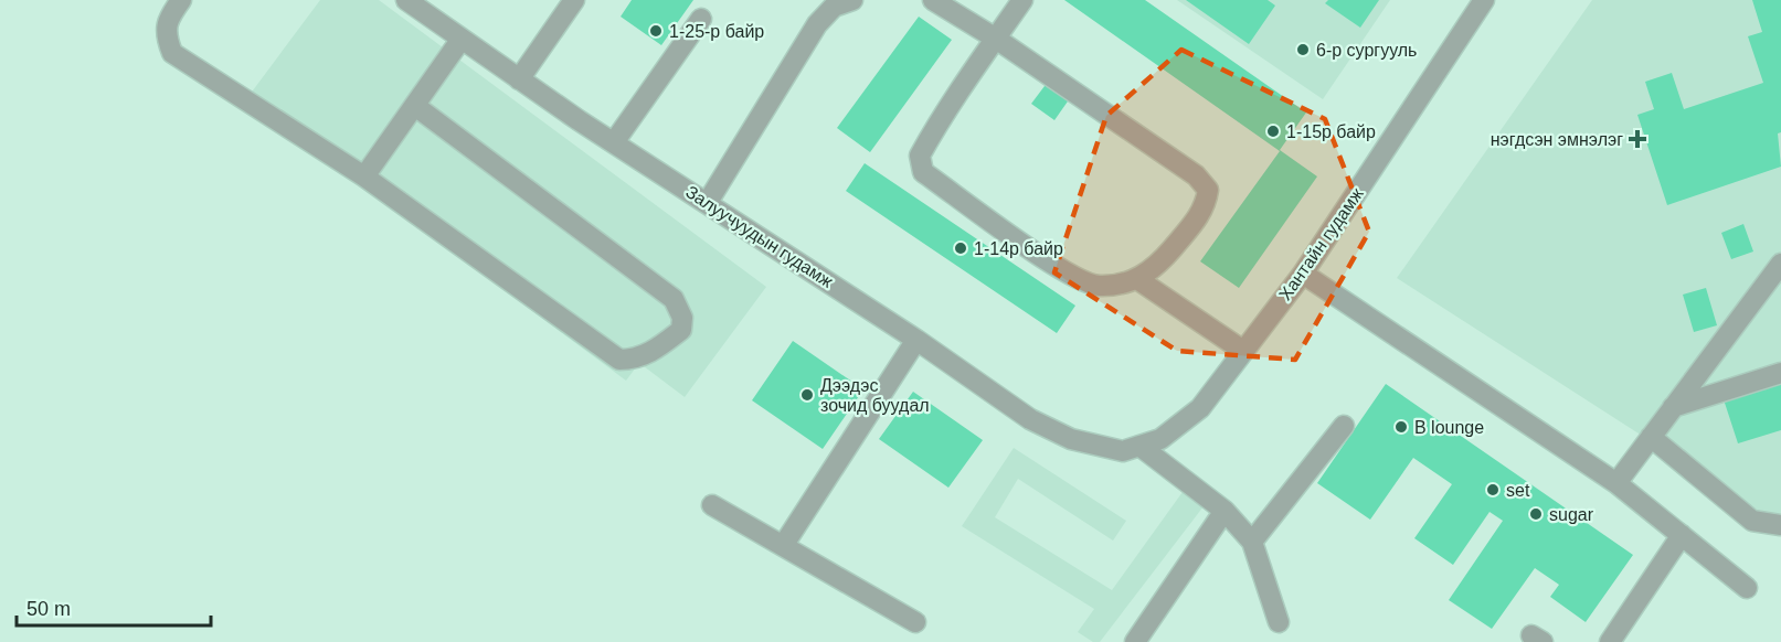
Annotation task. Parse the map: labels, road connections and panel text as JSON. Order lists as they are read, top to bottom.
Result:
{
  "streets": {
    "street": ["Залуучуудын гудамж", "Хантайн гудамж"]
  },
  "crossings": [
    ["Залуучуудын гудамж", "Хантайн гудамж"]
  ],
  "places": {
    "other": [
      "1-25-р байр",
      "6-р сургууль",
      "1-15р байр",
      "1-14р байр",
      "Дээдэс зочид буудал",
      "B lounge",
      "set",
      "sugar"
    ],
    "health": ["нэгдсэн эмнэлэг"]
  },
  "scale_bar": "50 m"
}
